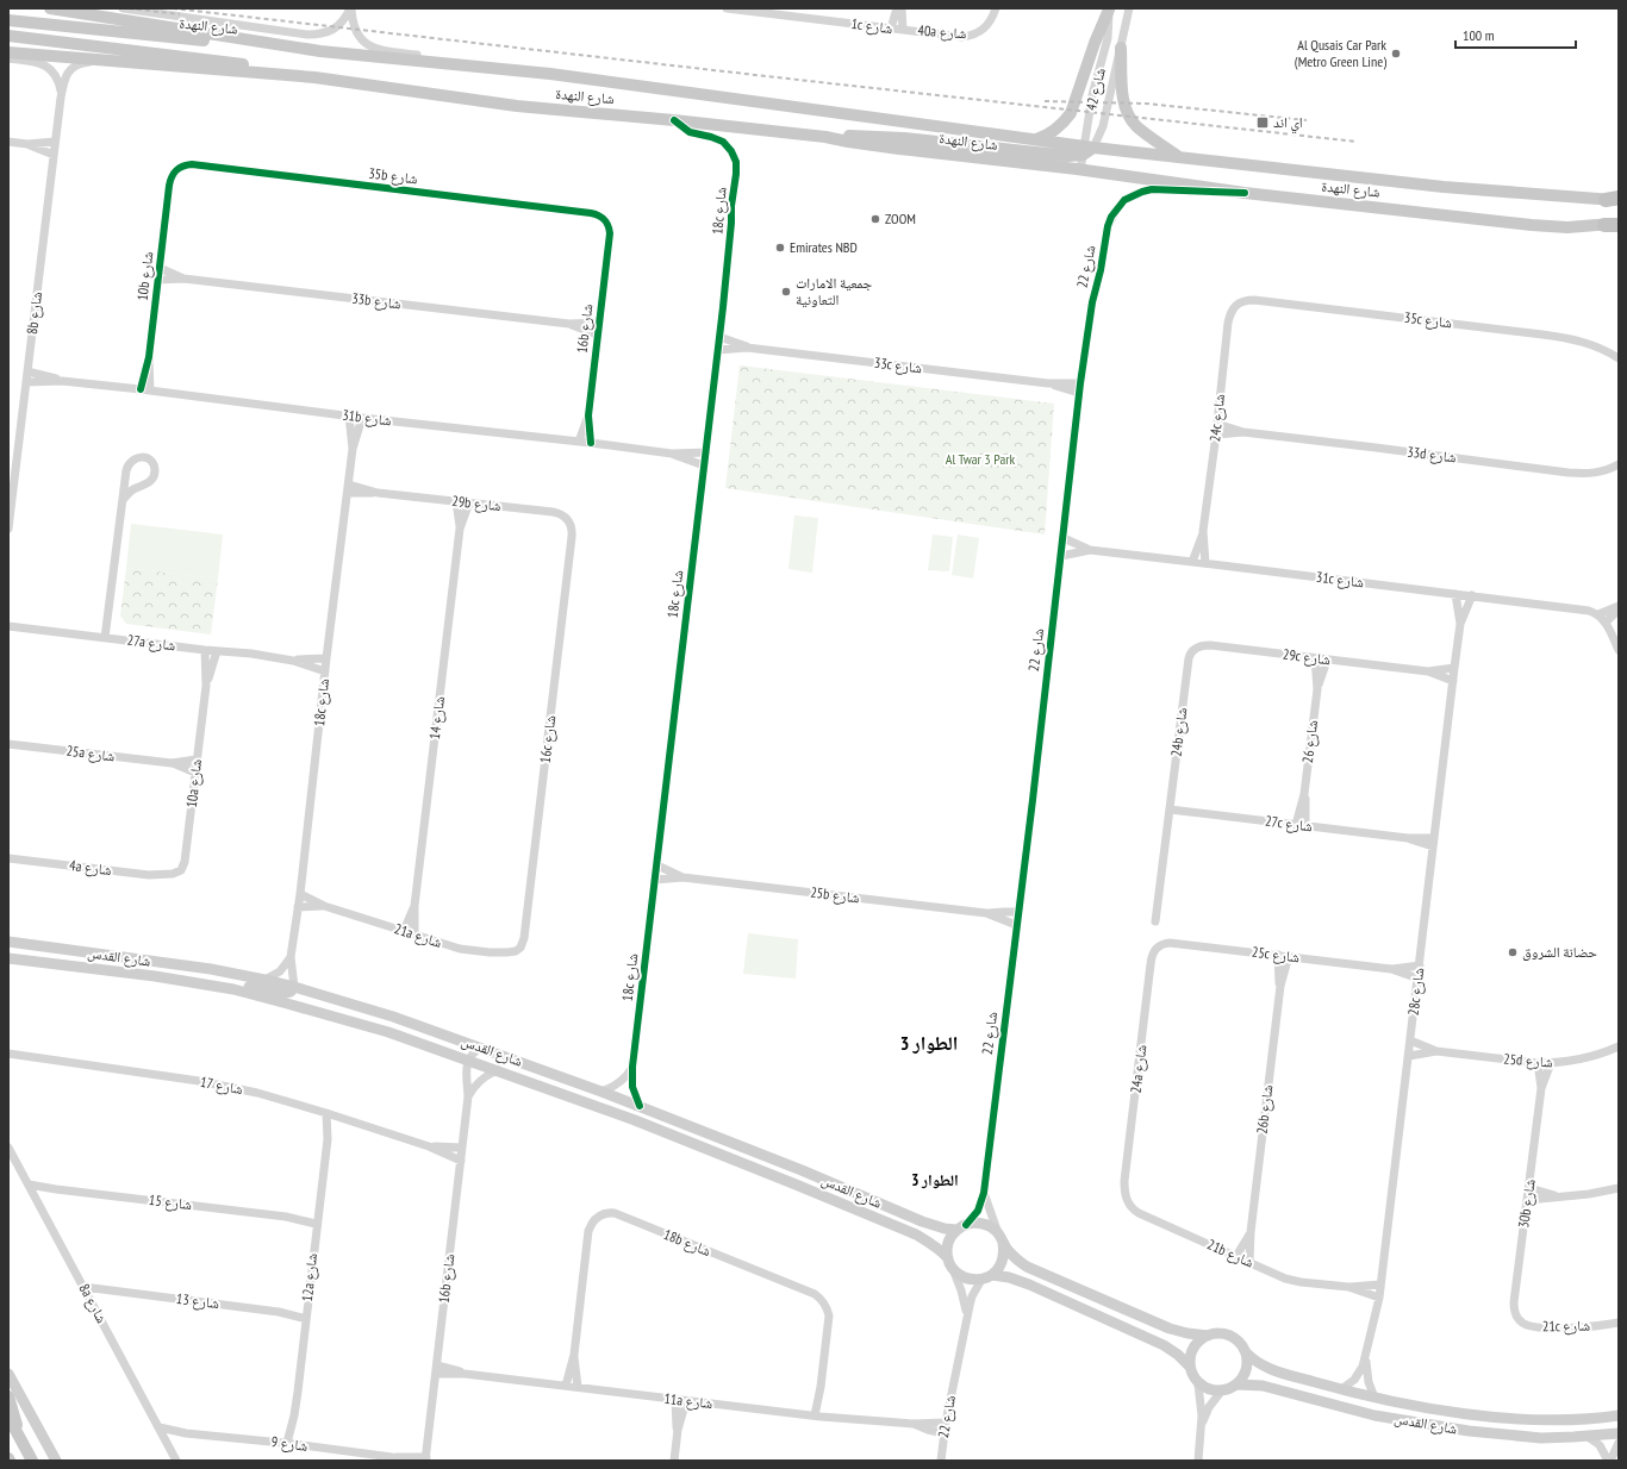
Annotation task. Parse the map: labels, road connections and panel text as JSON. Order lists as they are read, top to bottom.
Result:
{
  "streets": {
    "main road": ["شارع النهدة", "شارع القدس"],
    "street": [
      "1c شارع",
      "40a شارع",
      "شارع 42",
      "35b شارع",
      "18c شارع",
      "شارع 22",
      "10b شارع",
      "33b شارع",
      "8b شارع",
      "35c شارع",
      "16b شارع",
      "33c شارع",
      "31b شارع",
      "24c شارع",
      "33d شارع",
      "29b شارع",
      "31c شارع",
      "27a شارع",
      "29c شارع",
      "شارع 14",
      "24b شارع",
      "16c شارع",
      "شارع 26",
      "25a شارع",
      "10a شارع",
      "27c شارع",
      "4a شارع",
      "25b شارع",
      "21a شارع",
      "25c شارع",
      "28c شارع",
      "25d شارع",
      "24a شارع",
      "شارع 17",
      "26b شارع",
      "شارع 15",
      "30b شارع",
      "18b شارع",
      "21b شارع",
      "12a شارع",
      "شارع 13",
      "8a شارع",
      "21c شارع",
      "11a شارع",
      "شارع 9"
    ]
  },
  "crossings": [
    ["شارع النهدة", "شارع 42"],
    ["شارع النهدة", "18c شارع"],
    ["شارع النهدة", "شارع 22"],
    ["شارع النهدة", "8b شارع"],
    ["1c شارع", "40a شارع"],
    ["35b شارع", "10b شارع"],
    ["35b شارع", "16b شارع"],
    ["18c شارع", "33c شارع"],
    ["18c شارع", "31b شارع"],
    ["18c شارع", "29b شارع"],
    ["18c شارع", "27a شارع"],
    ["18c شارع", "25b شارع"],
    ["18c شارع", "21a شارع"],
    ["18c شارع", "شارع القدس"],
    ["شارع 22", "33c شارع"],
    ["شارع 22", "31c شارع"],
    ["شارع 22", "25b شارع"],
    ["شارع 22", "شارع القدس"],
    ["شارع 22", "11a شارع"],
    ["10b شارع", "33b شارع"],
    ["10b شارع", "31b شارع"],
    ["33b شارع", "16b شارع"],
    ["8b شارع", "31b شارع"],
    ["35c شارع", "24c شارع"],
    ["16b شارع", "31b شارع"],
    ["16b شارع", "شارع القدس"],
    ["16b شارع", "شارع 17"],
    ["16b شارع", "11a شارع"],
    ["16b شارع", "شارع 9"],
    ["24c شارع", "33d شارع"],
    ["24c شارع", "31c شارع"],
    ["29b شارع", "شارع 14"],
    ["29b شارع", "16c شارع"],
    ["31c شارع", "28c شارع"],
    ["27a شارع", "10a شارع"],
    ["29c شارع", "24b شارع"],
    ["29c شارع", "شارع 26"],
    ["29c شارع", "28c شارع"],
    ["شارع 14", "21a شارع"],
    ["24b شارع", "27c شارع"],
    ["16c شارع", "21a شارع"],
    ["شارع 26", "27c شارع"],
    ["25a شارع", "10a شارع"],
    ["10a شارع", "4a شارع"],
    ["27c شارع", "28c شارع"],
    ["25c شارع", "28c شارع"],
    ["25c شارع", "24a شارع"],
    ["25c شارع", "26b شارع"],
    ["شارع القدس", "28c شارع"],
    ["28c شارع", "25d شارع"],
    ["28c شارع", "21b شارع"],
    ["25d شارع", "30b شارع"],
    ["24a شارع", "21b شارع"],
    ["شارع 17", "12a شارع"],
    ["26b شارع", "21b شارع"],
    ["شارع 15", "12a شارع"],
    ["شارع 15", "8a شارع"],
    ["30b شارع", "21c شارع"],
    ["18b شارع", "11a شارع"],
    ["12a شارع", "شارع 13"],
    ["12a شارع", "شارع 9"],
    ["شارع 13", "8a شارع"],
    ["8a شارع", "شارع 9"]
  ],
  "districts": ["الطوار 3", "الطوار 3"],
  "parks": ["Al Twar 3 Park"],
  "places": {
    "other": [
      "Al Qusais Car Park (Metro Green Line)",
      "ZOOM",
      "Emirates NBD",
      "جمعية الامارات التعاونية",
      "حضانة الشروق"
    ],
    "transit": ["اي اند"]
  },
  "scale_bar": "100 m"
}
